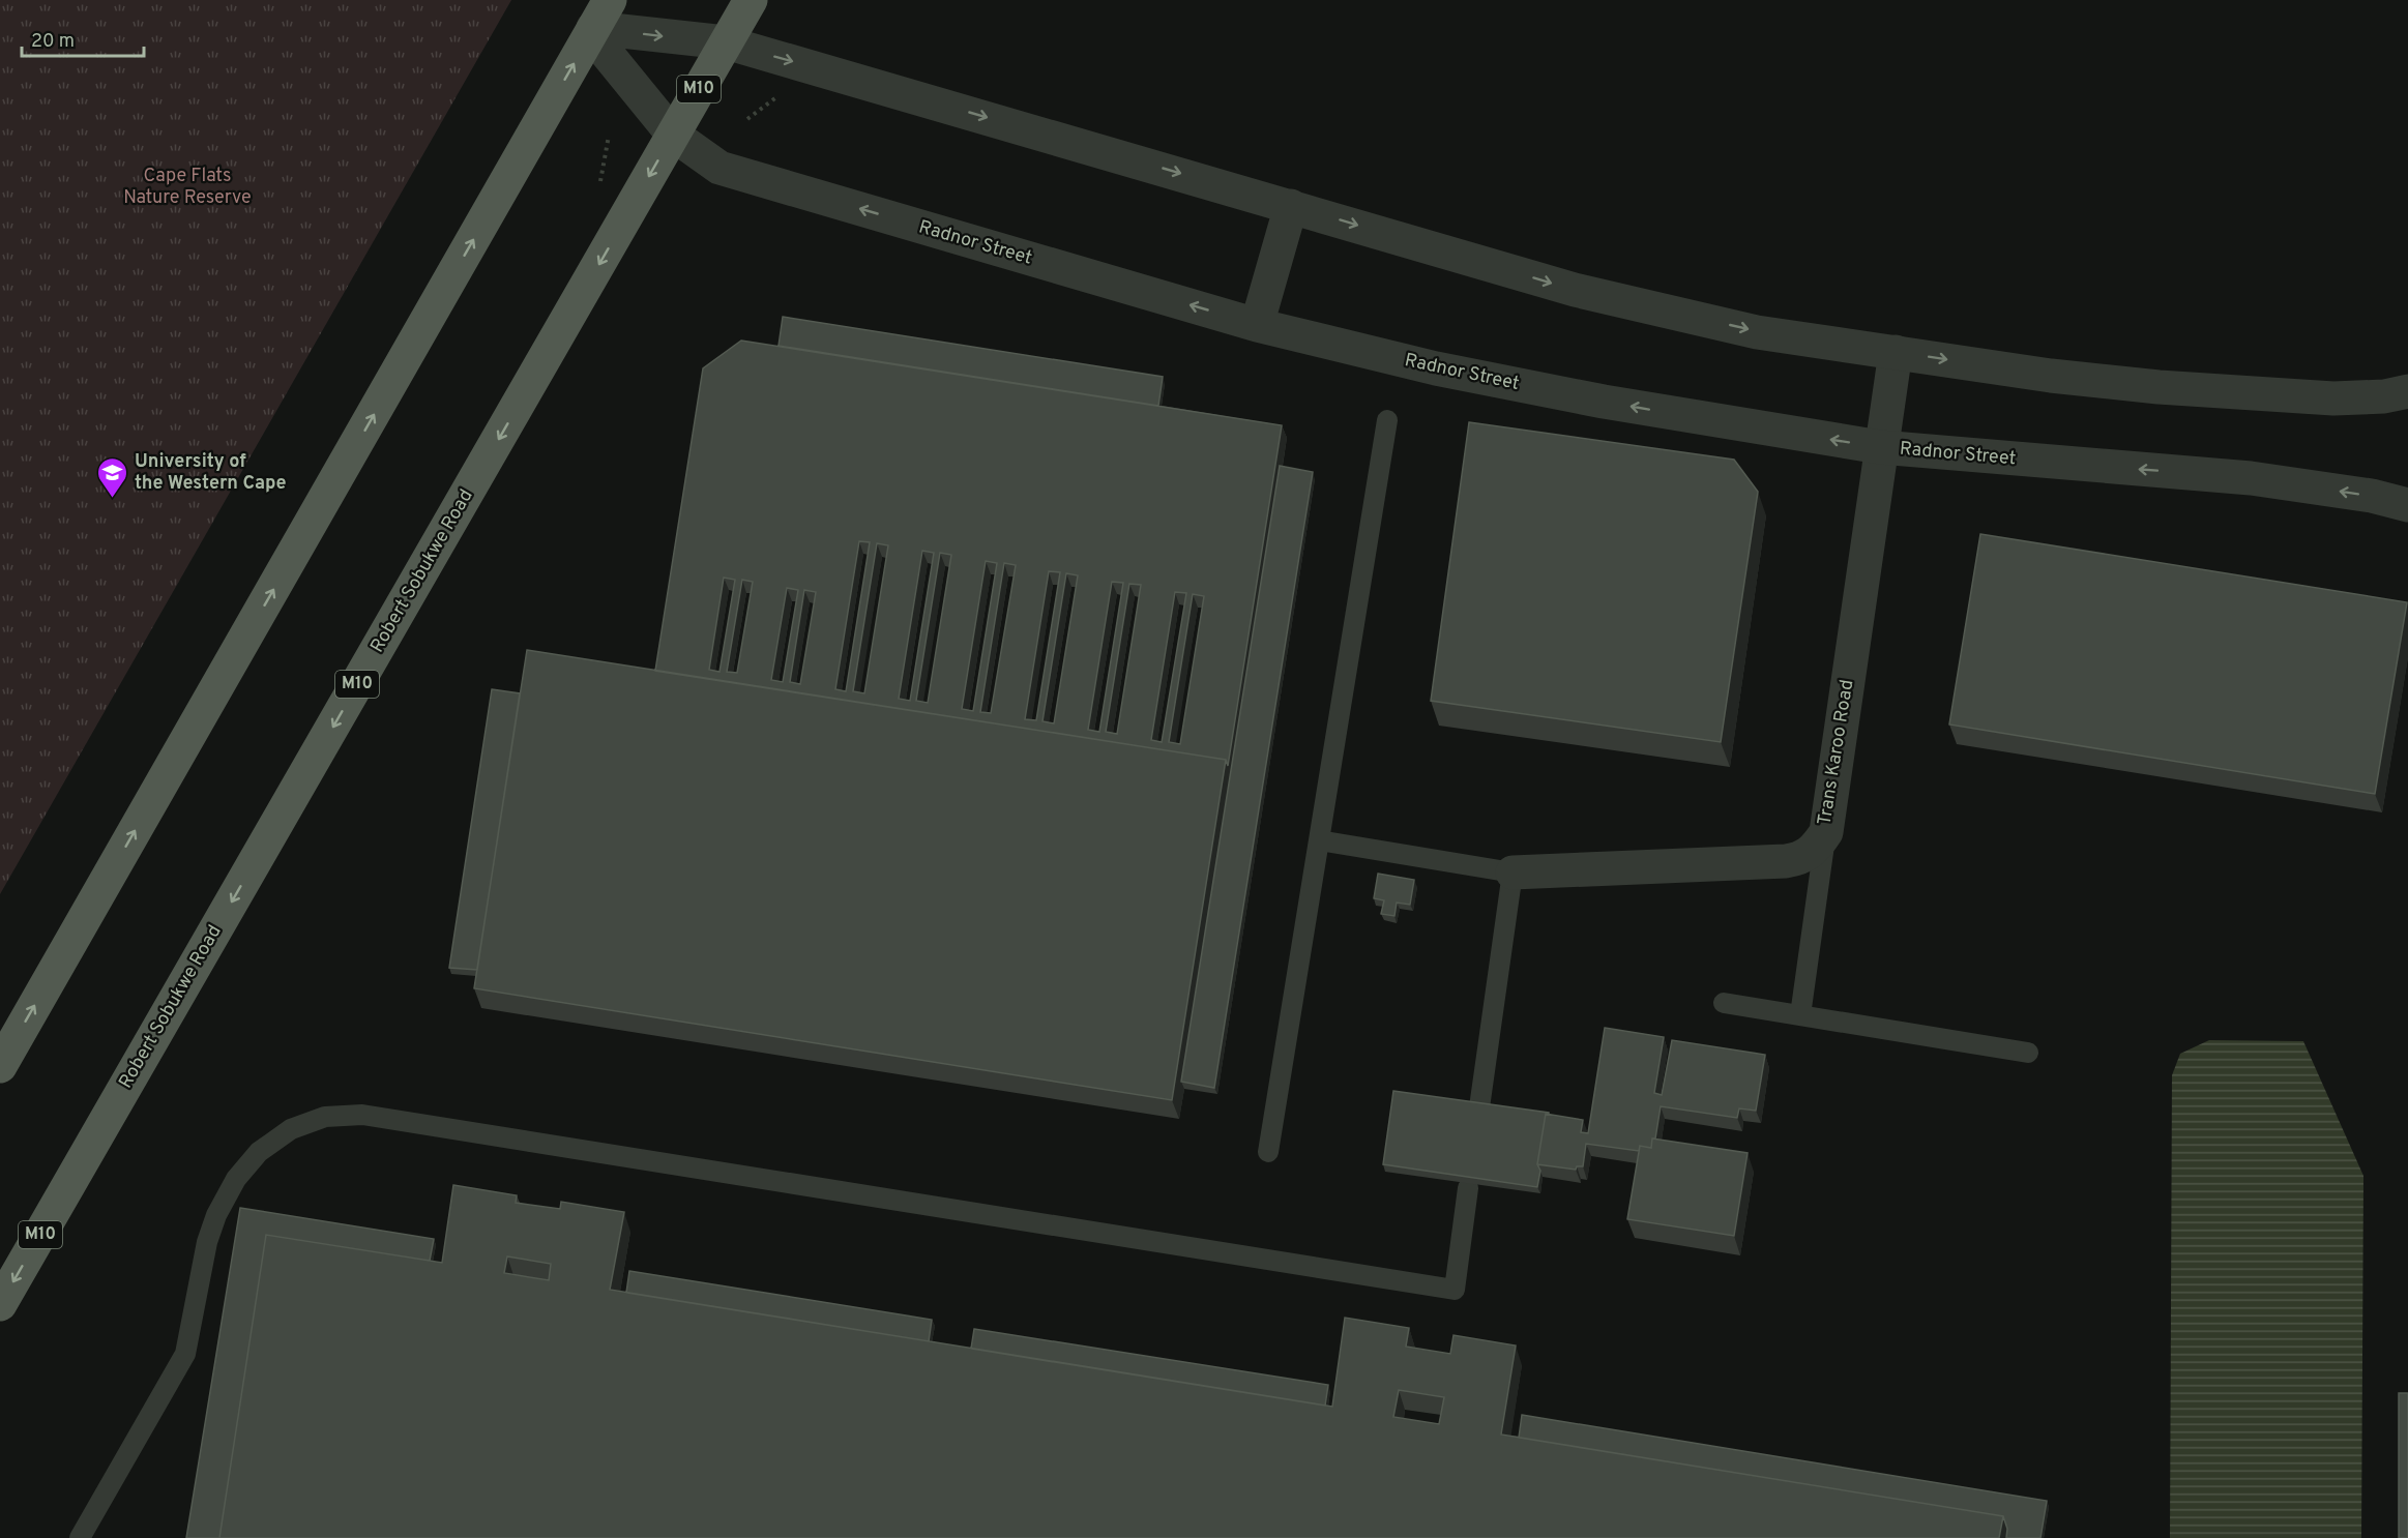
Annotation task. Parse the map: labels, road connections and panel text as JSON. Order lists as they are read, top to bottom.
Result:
{
  "streets": {
    "main road": ["M10", "Robert Sobukwe Road"],
    "street": ["Radnor Street", "Trans Karoo Road"]
  },
  "crossings": [
    ["Radnor Street", "Robert Sobukwe Road"],
    ["Radnor Street", "Trans Karoo Road"]
  ],
  "parks": ["Cape Flats Nature Reserve"],
  "places": {
    "school or university": ["University of the Western Cape"]
  },
  "scale_bar": "20 m"
}
